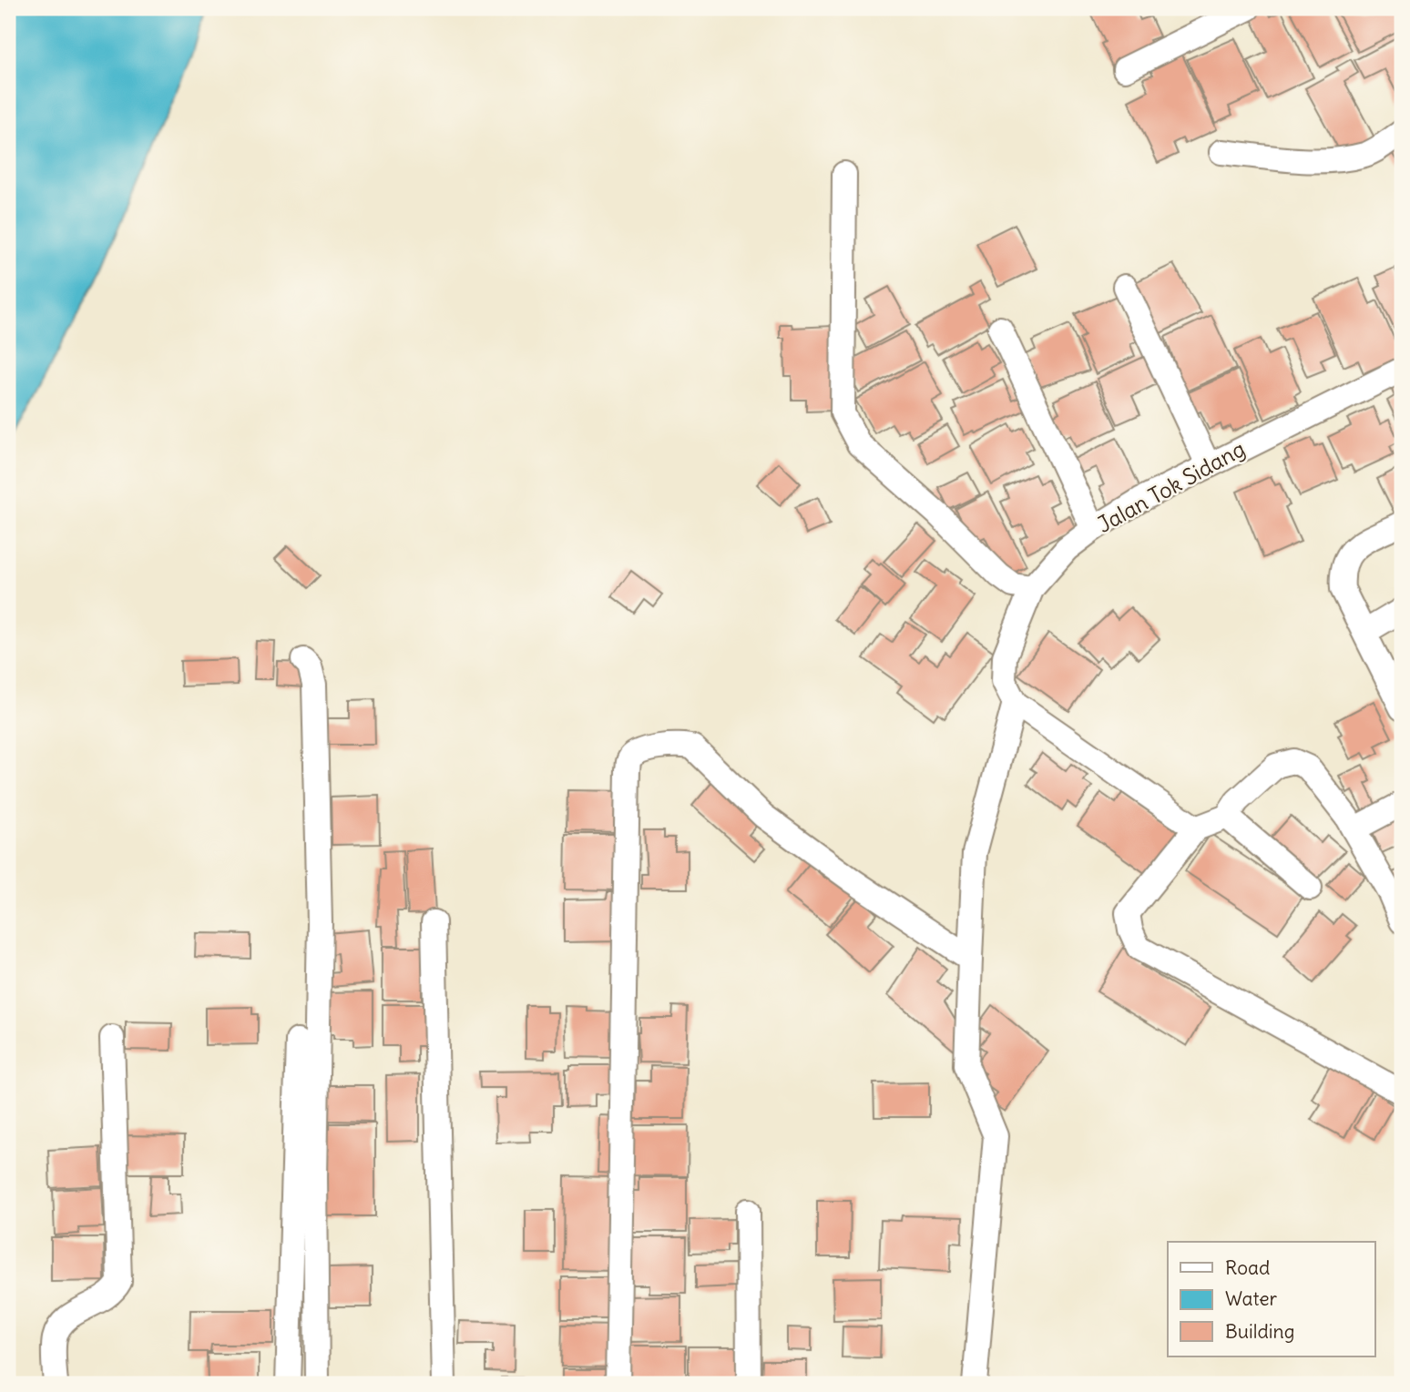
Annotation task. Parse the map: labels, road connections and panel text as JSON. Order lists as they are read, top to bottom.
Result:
{
  "streets": {
    "street": ["Jalan Tok Sidang"]
  },
  "legend": ["Road", "Water", "Building"]
}
